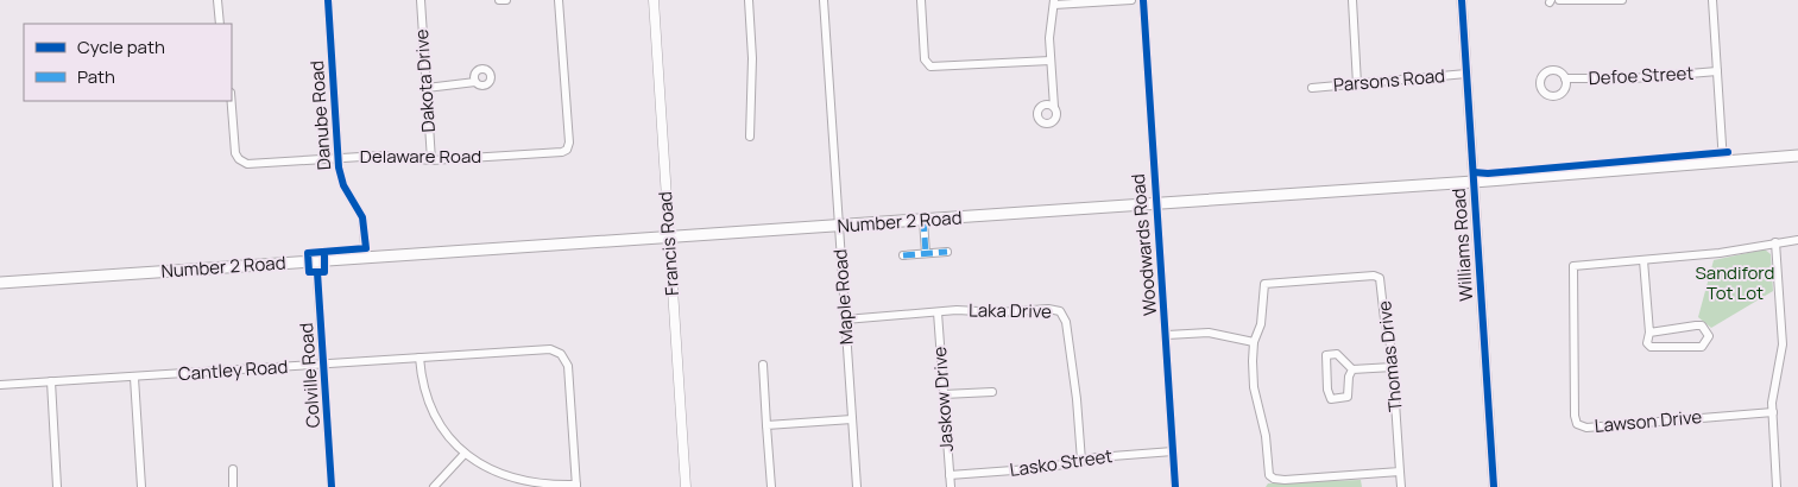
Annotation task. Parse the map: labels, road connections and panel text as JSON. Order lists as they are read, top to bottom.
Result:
{
  "streets": {
    "main road": ["Number 2 Road"],
    "street": [
      "Defoe Street",
      "Dakota Drive",
      "Parsons Road",
      "Danube Road",
      "Delaware Road",
      "Francis Road",
      "Woodwards Road",
      "Williams Road",
      "Maple Road",
      "Laka Drive",
      "Thomas Drive",
      "Cantley Road",
      "Colville Road",
      "Jaskow Drive",
      "Lawson Drive",
      "Lasko Street"
    ]
  },
  "crossings": [
    ["Dakota Drive", "Delaware Road"],
    ["Parsons Road", "Williams Road"],
    ["Danube Road", "Delaware Road"],
    ["Danube Road", "Number 2 Road"],
    ["Number 2 Road", "Francis Road"],
    ["Number 2 Road", "Woodwards Road"],
    ["Number 2 Road", "Williams Road"],
    ["Number 2 Road", "Maple Road"],
    ["Number 2 Road", "Colville Road"],
    ["Woodwards Road", "Lasko Street"],
    ["Maple Road", "Laka Drive"],
    ["Laka Drive", "Jaskow Drive"],
    ["Laka Drive", "Lasko Street"],
    ["Cantley Road", "Colville Road"],
    ["Jaskow Drive", "Lasko Street"]
  ],
  "parks": ["Sandiford Tot Lot"],
  "legend": ["Cycle path", "Path"]
}
